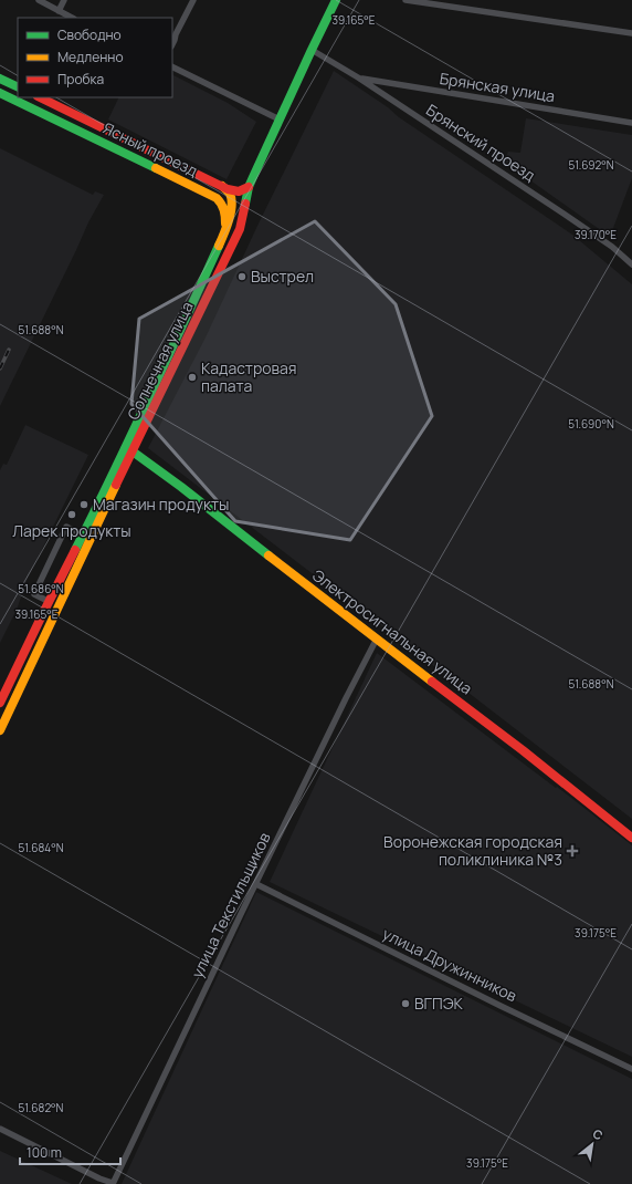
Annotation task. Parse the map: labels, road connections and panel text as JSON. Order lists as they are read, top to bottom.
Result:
{
  "streets": {
    "main road": ["Ясный проезд", "Солнечная улица", "Электросигнальная улица"],
    "street": [
      "Брянская улица",
      "Брянский проезд",
      "улица Текстильщиков",
      "улица Дружинников"
    ]
  },
  "crossings": [
    ["Брянская улица", "Брянский проезд"],
    ["Брянский проезд", "Солнечная улица"],
    ["Ясный проезд", "Солнечная улица"],
    ["Солнечная улица", "Электросигнальная улица"],
    ["Электросигнальная улица", "улица Текстильщиков"],
    ["улица Текстильщиков", "улица Дружинников"]
  ],
  "places": {
    "other": [
      "Выстрел",
      "Кадастровая палата",
      "Магазин продукты",
      "Ларек продукты",
      "ВГПЭК"
    ],
    "health": ["Воронежская городская поликлиника №3"]
  },
  "legend": ["Свободно", "Медленно", "Пробка"],
  "scale_bar": "100 m",
  "north": "top right",
  "coordinates": [
    "39.165°E",
    "51.692°N",
    "39.170°E",
    "51.688°N",
    "51.690°N",
    "51.686°N",
    "51.684°N",
    "39.175°E",
    "51.682°N"
  ]
}
